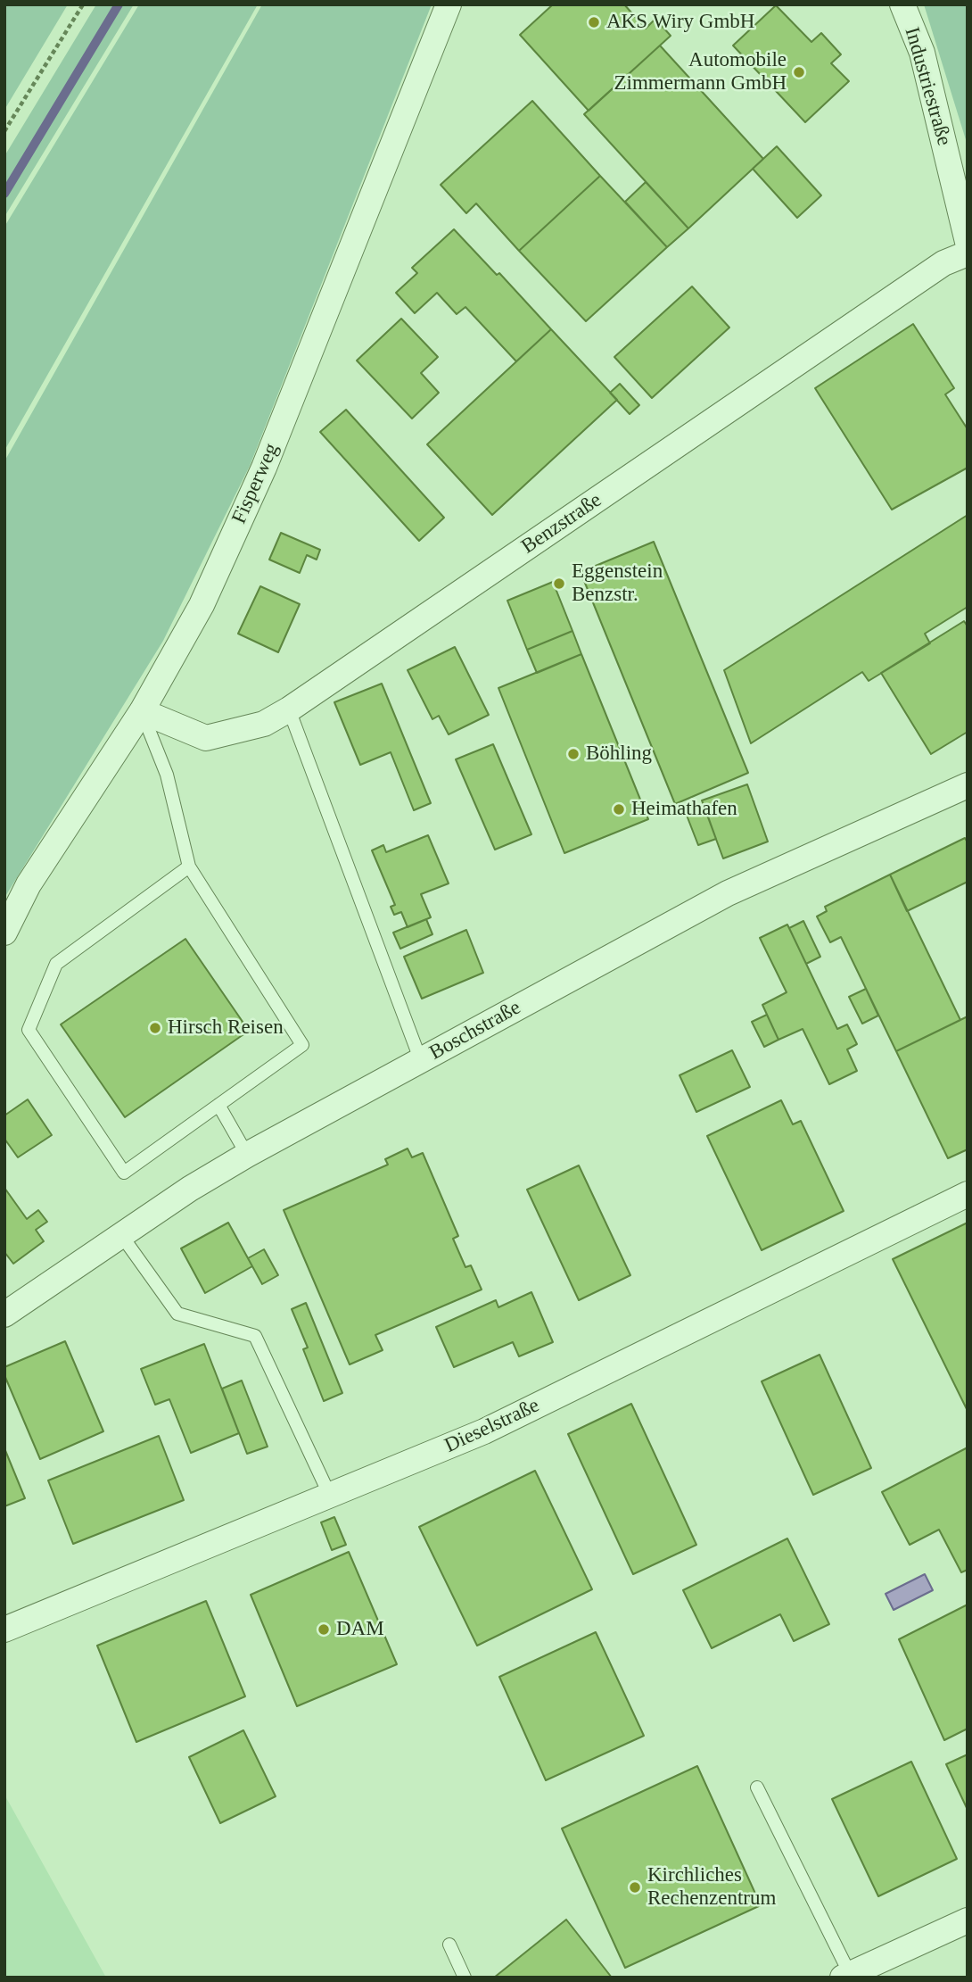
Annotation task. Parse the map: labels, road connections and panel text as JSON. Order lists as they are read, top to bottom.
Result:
{
  "streets": {
    "street": [
      "Industriestraße",
      "Fisperweg",
      "Benzstraße",
      "Boschstraße",
      "Dieselstraße"
    ]
  },
  "crossings": [
    ["Fisperweg", "Benzstraße"]
  ],
  "places": [
    "AKS Wiry GmbH",
    "Automobile Zimmermann GmbH",
    "Eggenstein Benzstr.",
    "Böhling",
    "Heimathafen",
    "Hirsch Reisen",
    "DAM",
    "Kirchliches Rechenzentrum"
  ]
}
